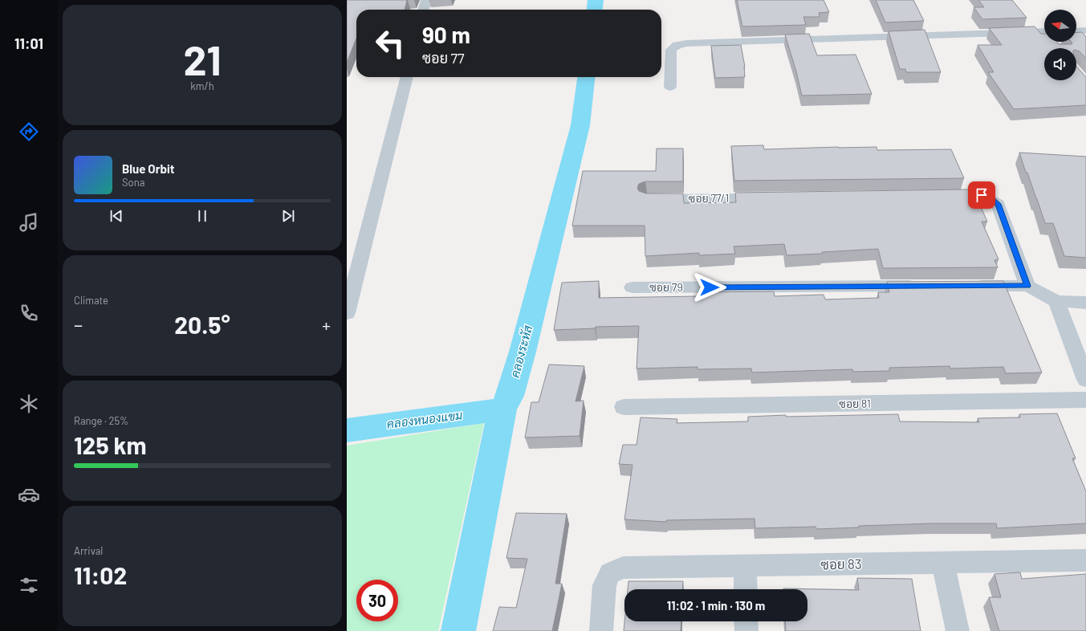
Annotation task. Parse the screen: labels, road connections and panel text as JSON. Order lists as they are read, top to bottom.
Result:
{
  "streets": {
    "street": [
      "ซอย 77/1",
      "ซอย 79",
      "ซอย 81",
      "ซอย 83"
    ]
  },
  "water": ["คลองระหัส", "คลองหนองแขม"],
  "north": "left",
  "page": {
    "tabs": "11:01",
    "tile": [
      ["21", "km/h"],
      "Climate",
      ["Range · 25%", "125 km"],
      ["Arrival", "11:02"]
    ],
    "turn": ["90 m", "ซอย 77"],
    "song": ["Blue Orbit", "Sona"],
    "heat": ["−", "20.5°", "+"],
    "limit": "30",
    "trip": "11:02 · 1 min · 130 m"
  }
}
